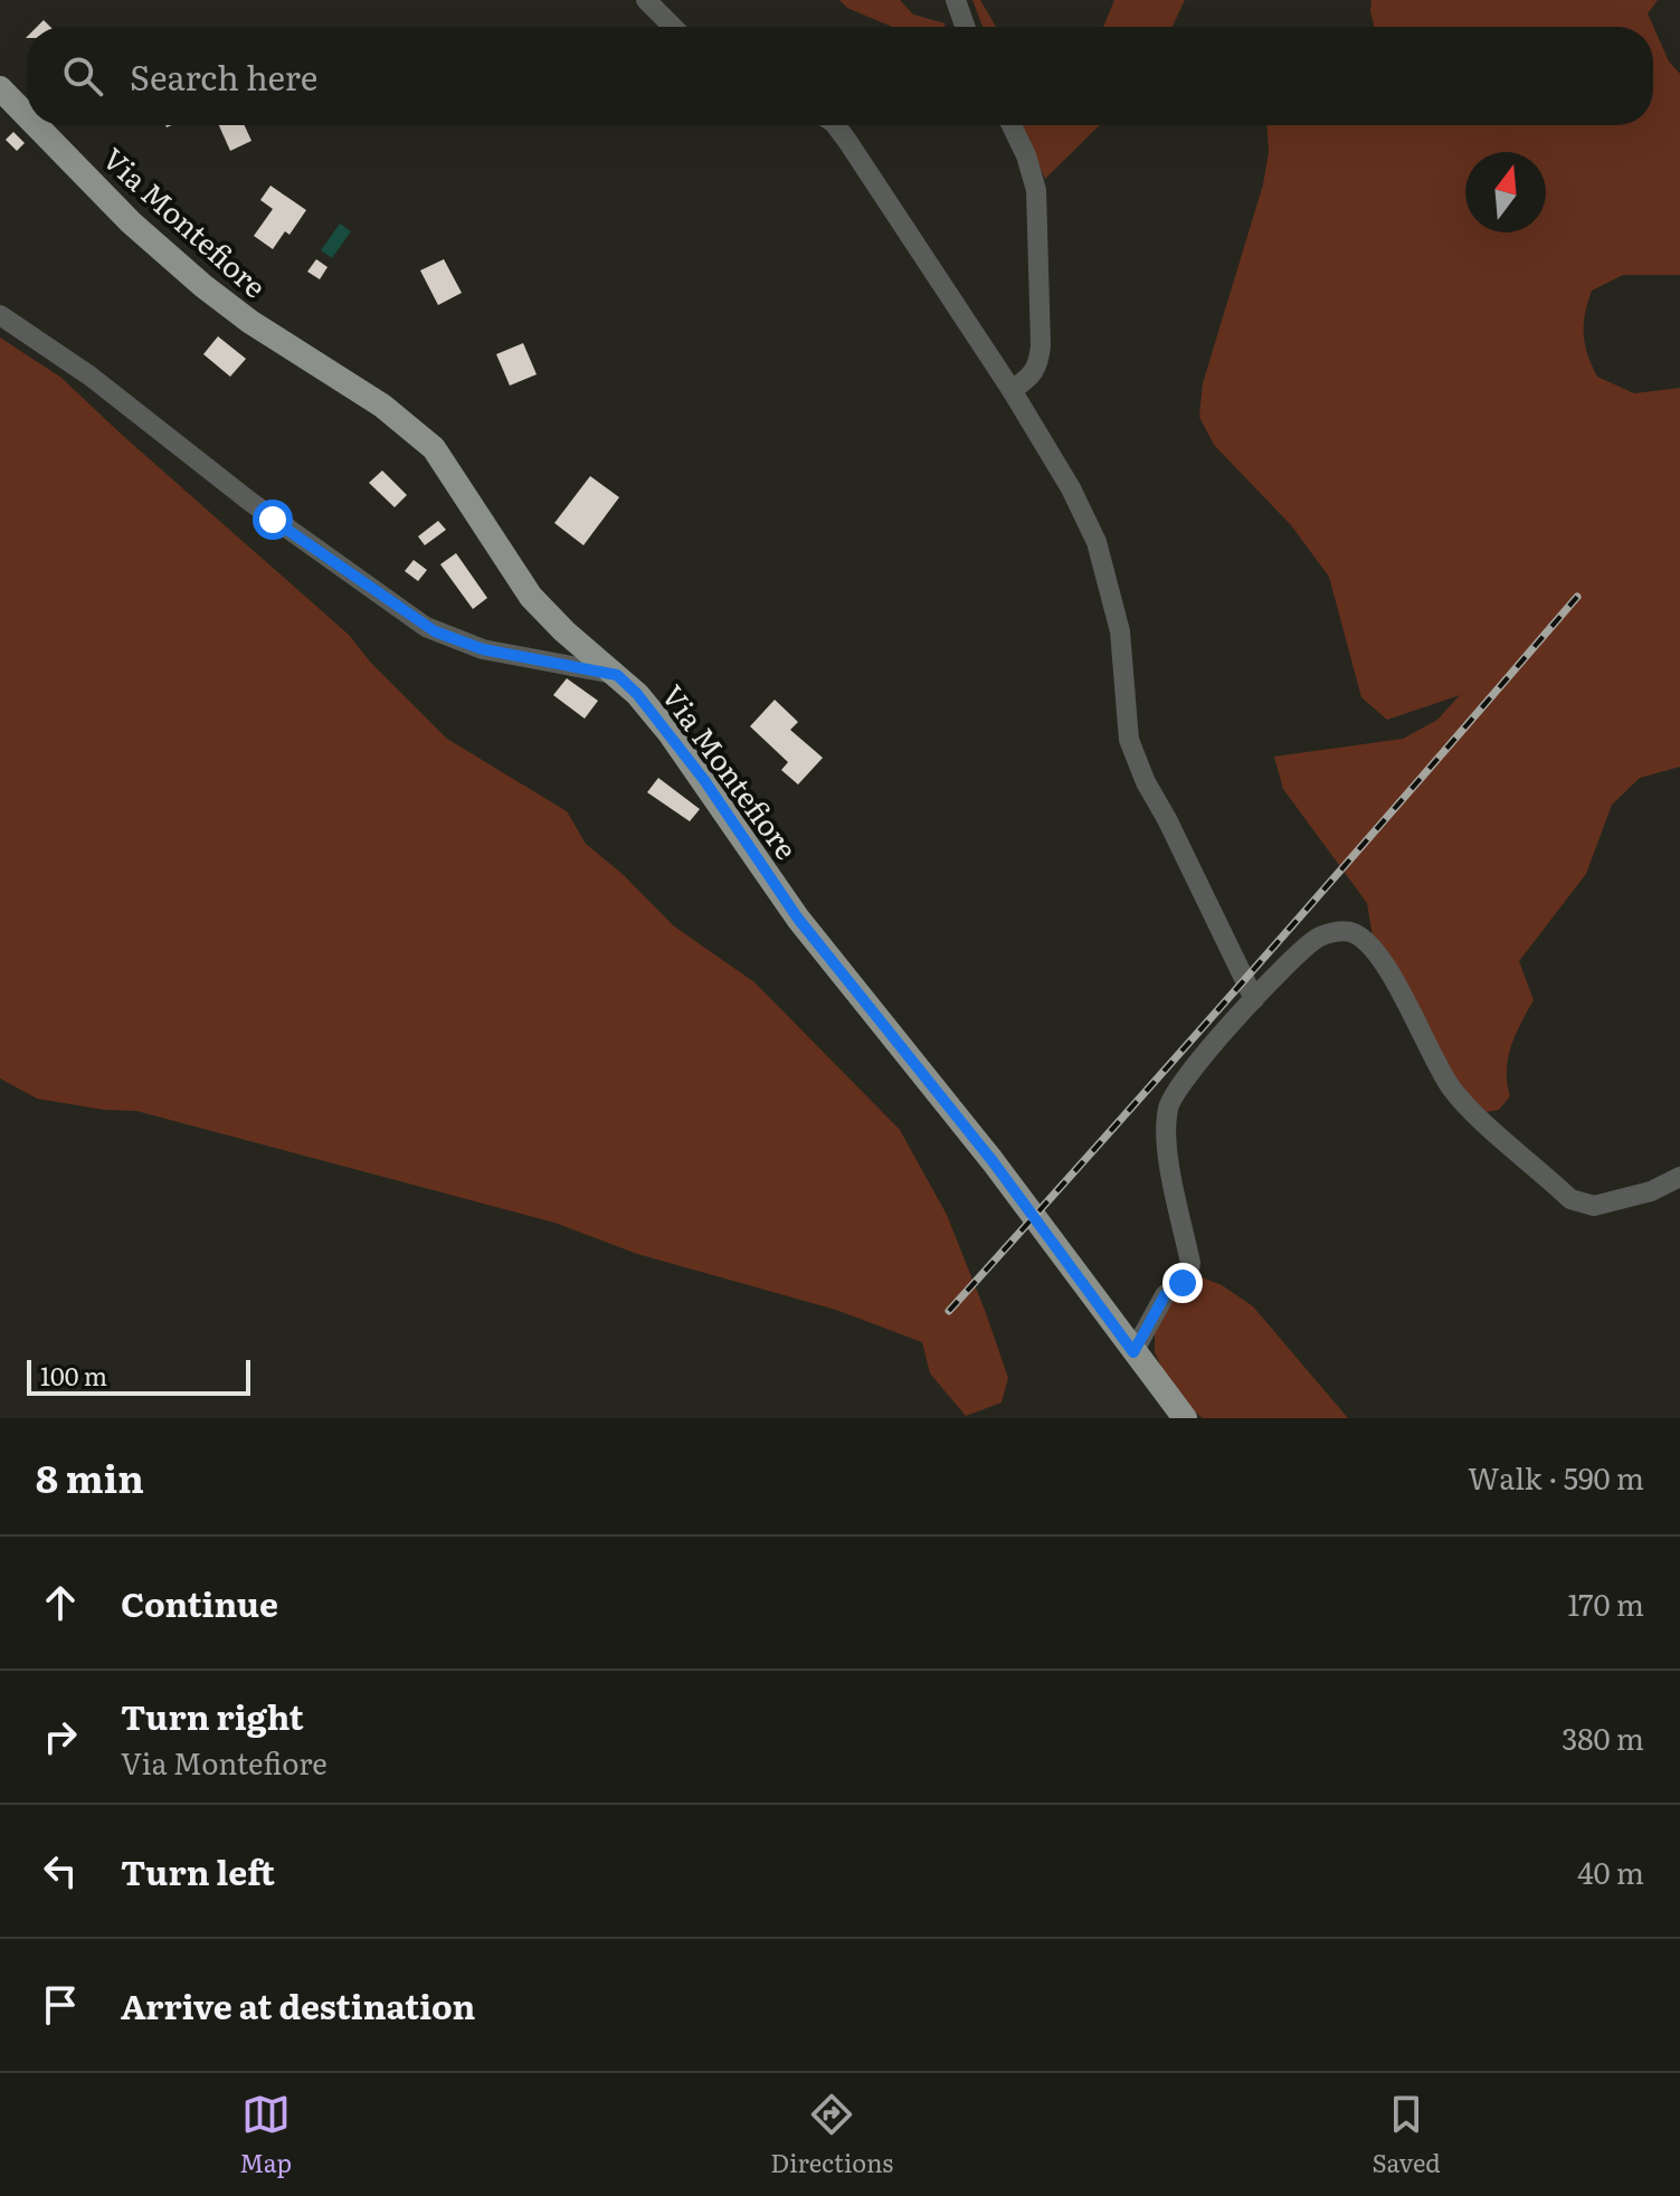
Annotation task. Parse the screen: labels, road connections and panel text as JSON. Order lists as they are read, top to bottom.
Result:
{
  "streets": {
    "main road": ["Via Montefiore"]
  },
  "scale_bar": "100 m",
  "north": "top",
  "page": {
    "search": "Search here",
    "scale": "100 m",
    "heading": ["8 min", "Walk · 590 m"],
    "list": [
      ["Continue", "170 m"],
      ["Turn right", "Via Montefiore", "380 m"],
      ["Turn left", "40 m"],
      "Arrive at destination"
    ],
    "nav": ["Map", "Directions", "Saved"]
  }
}
